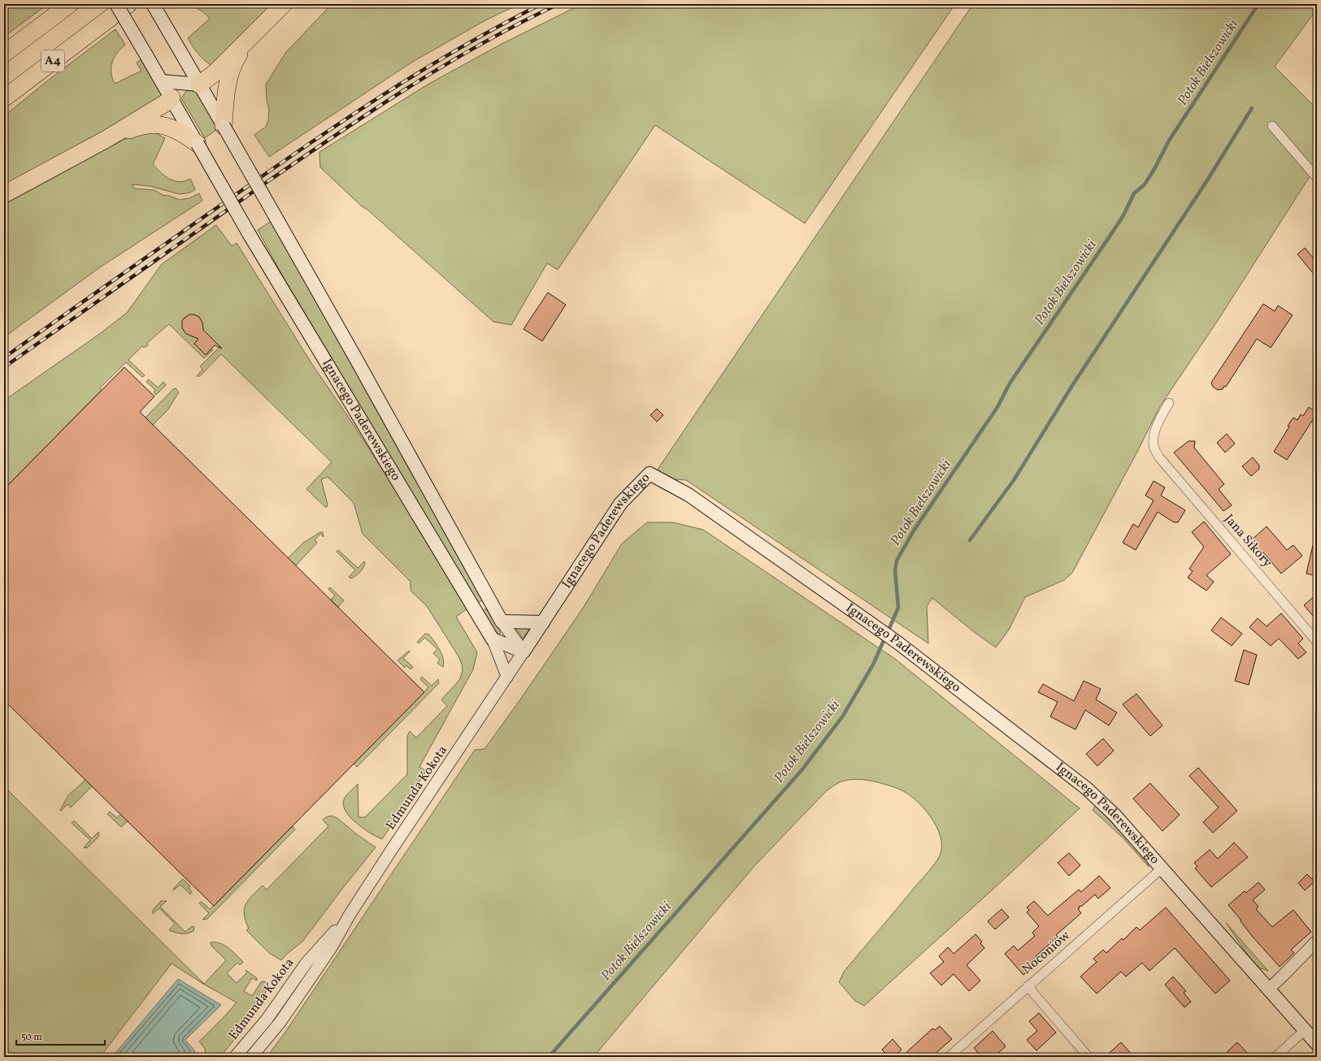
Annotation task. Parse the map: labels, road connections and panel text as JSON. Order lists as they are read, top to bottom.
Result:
{
  "streets": {
    "highway": ["A4"],
    "main road": ["Ignacego Paderewskiego"],
    "street": ["Jana Sikory", "Edmunda Kokota", "Noconiów"]
  },
  "crossings": [
    ["Ignacego Paderewskiego", "Edmunda Kokota"],
    ["Ignacego Paderewskiego", "Noconiów"]
  ],
  "water": ["Potok Bielszowicki"],
  "scale_bar": "50 m"
}
